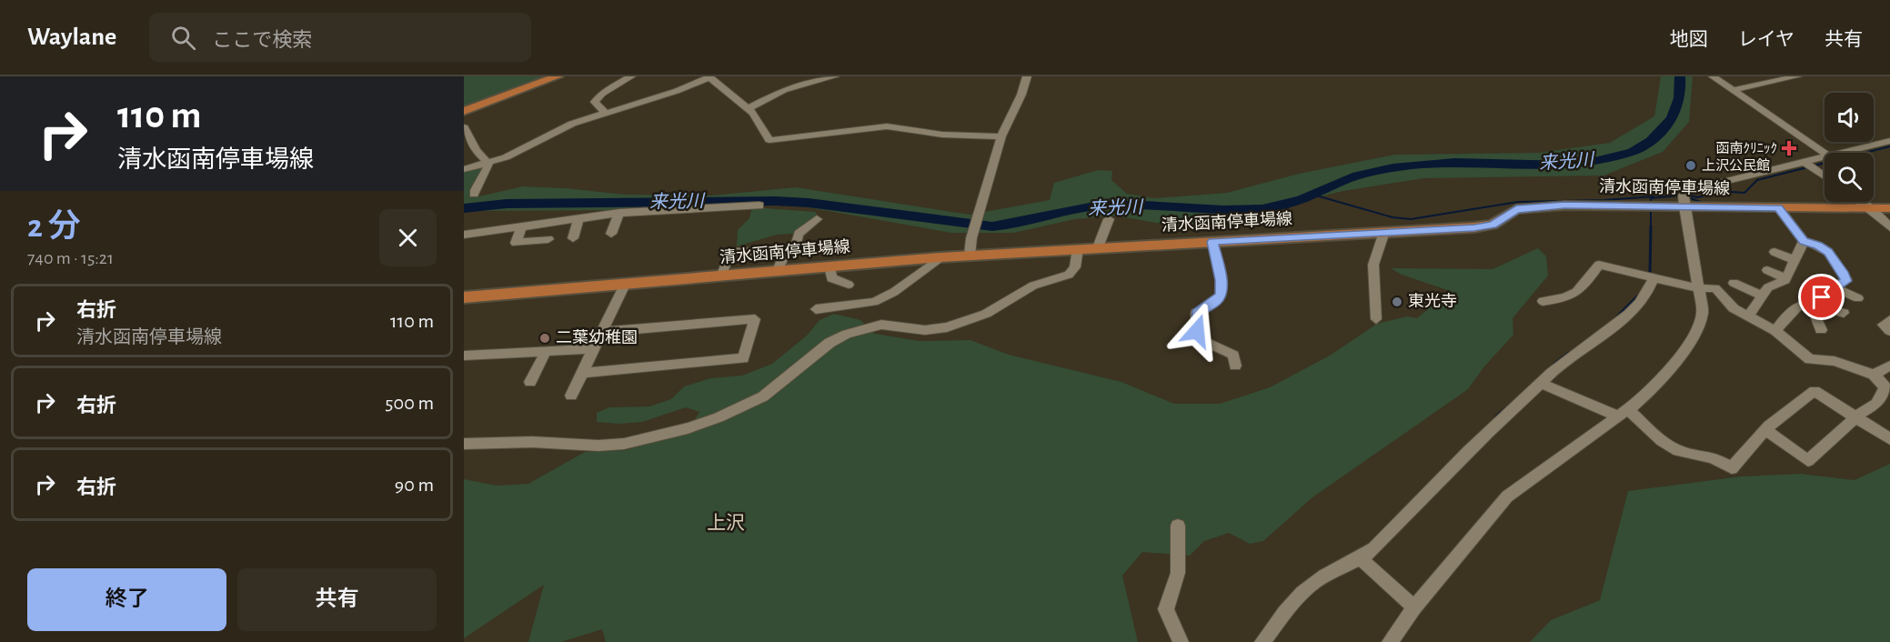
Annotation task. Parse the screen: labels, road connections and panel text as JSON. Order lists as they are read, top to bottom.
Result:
{
  "streets": {
    "main road": ["清水函南停車場線"]
  },
  "districts": ["上沢"],
  "water": ["来光川"],
  "places": {
    "health": ["函南ｸﾘﾆｯｸ"],
    "other": ["上沢公民館", "東光寺", "二葉幼稚園"]
  },
  "page": {
    "header": "Waylane",
    "search": "ここで検索",
    "nav": ["地図", "レイヤ", "共有"],
    "turn": ["110 m", "清水函南停車場線"],
    "heading": ["2 分", "740 m · 15:21"],
    "list": [
      {
        "name": "右折",
        "note": "清水函南停車場線",
        "value": "110 m"
      },
      {
        "name": "右折",
        "value": "500 m"
      },
      {
        "name": "右折",
        "value": "90 m"
      }
    ],
    "buttons": ["終了", "共有"]
  }
}
